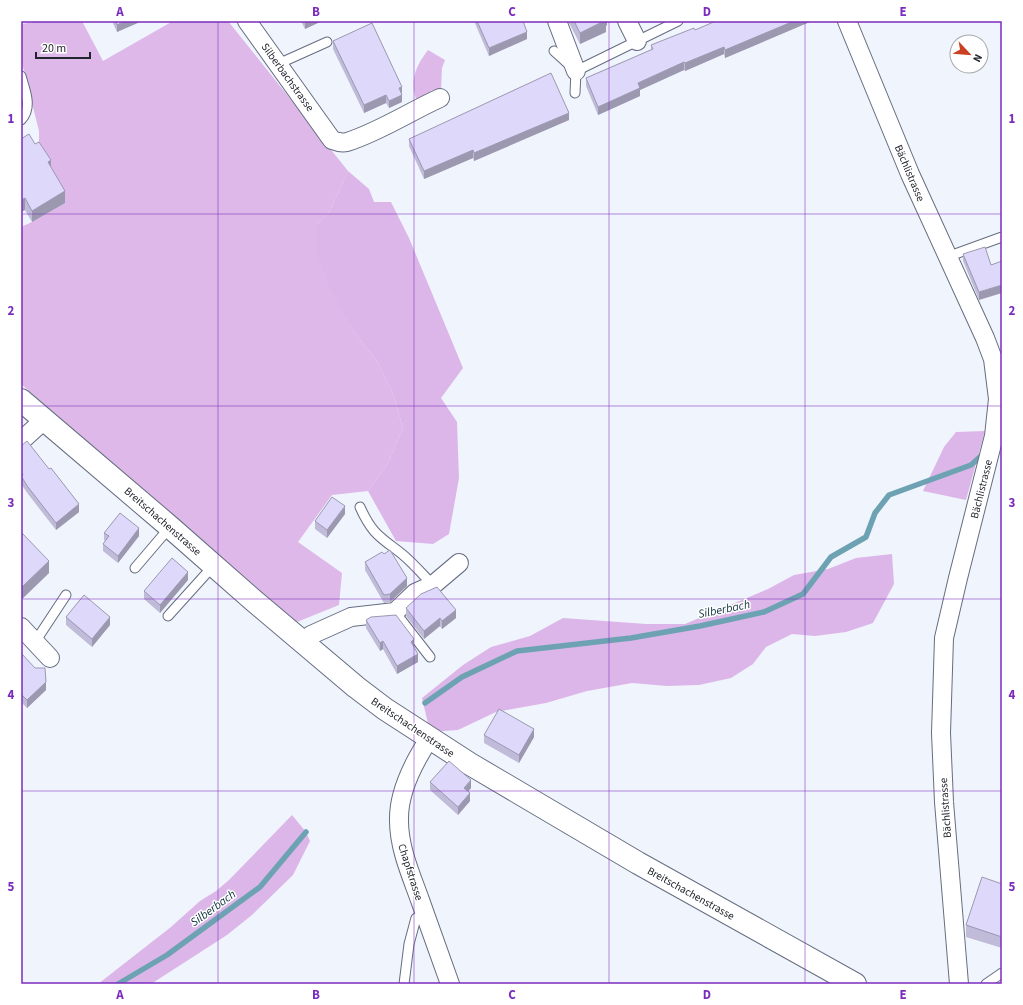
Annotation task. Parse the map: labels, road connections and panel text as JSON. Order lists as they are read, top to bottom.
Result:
{
  "streets": {
    "street": [
      "Silberbachstrasse",
      "Bächlistrasse",
      "Breitschachenstrasse",
      "Chapfstrasse"
    ]
  },
  "crossings": [
    ["Breitschachenstrasse", "Chapfstrasse"]
  ],
  "water": ["Silberbach"],
  "scale_bar": "20 m",
  "north": "bottom right",
  "grid": {
    "columns": [
      "A",
      "B",
      "C",
      "D",
      "E"
    ],
    "rows": [
      "1",
      "2",
      "3",
      "4",
      "5"
    ]
  }
}
